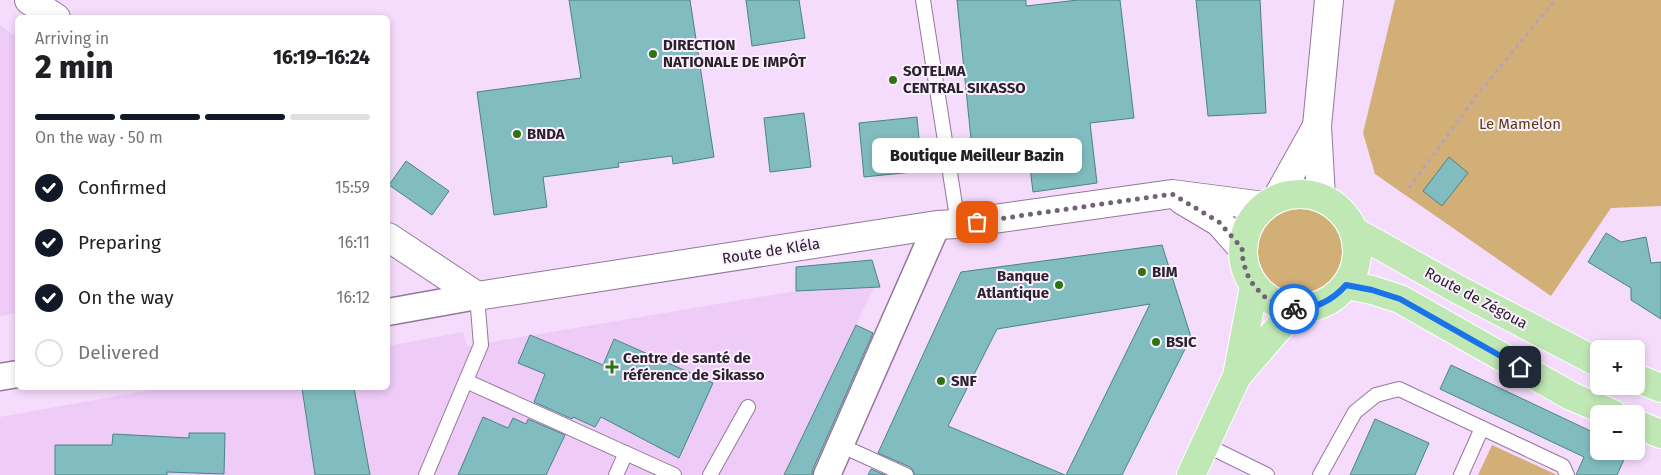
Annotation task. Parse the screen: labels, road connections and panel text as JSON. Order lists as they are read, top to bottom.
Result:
{
  "streets": {
    "main road": ["Route de Kléla", "Route de Zégoua"]
  },
  "crossings": [
    ["Route de Kléla", "Route de Zégoua"]
  ],
  "parks": ["Le Mamelon"],
  "places": {
    "other": [
      "DIRECTION NATIONALE DE IMPÔT",
      "SOTELMA CENTRAL SIKASSO",
      "BNDA",
      "Boutique Meilleur Bazin",
      "BIM",
      "Banque Atlantique",
      "BSIC",
      "SNF"
    ],
    "health": ["Centre de santé de référence de Sikasso"]
  },
  "page": {
    "heading": ["2 min", "Arriving in", "16:19–16:24"],
    "bar": "On the way · 50 m",
    "bubble": "Boutique Meilleur Bazin",
    "list": [
      ["Confirmed", "15:59"],
      ["Preparing", "16:11"],
      ["On the way", "16:12"],
      "Delivered"
    ],
    "map_buttons": ["+", "−"]
  }
}
